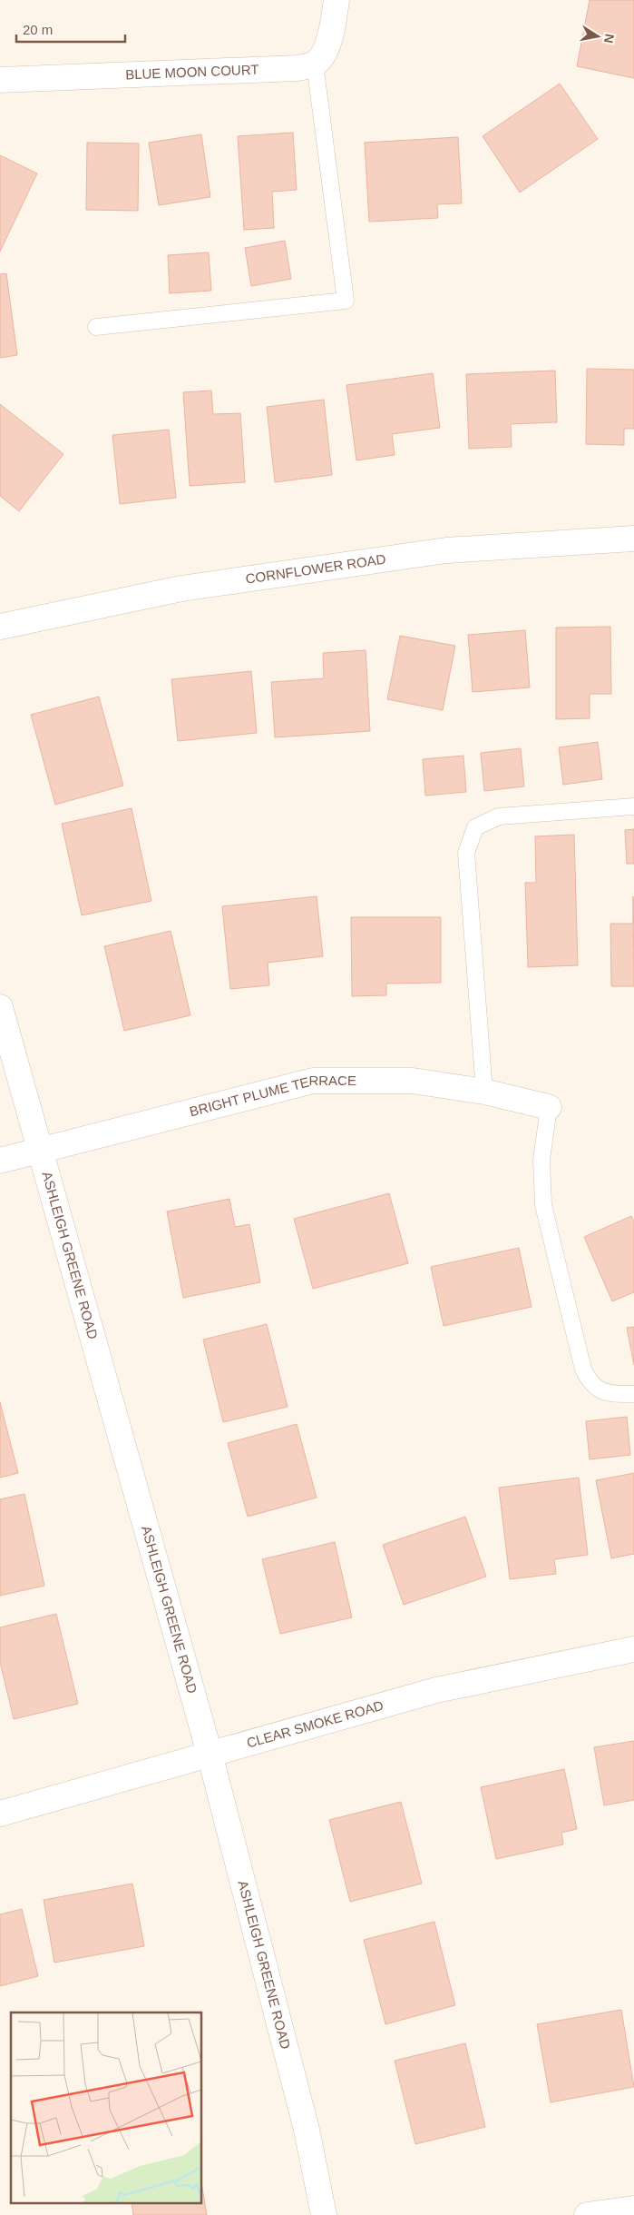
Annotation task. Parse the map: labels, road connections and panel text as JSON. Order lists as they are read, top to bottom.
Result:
{
  "streets": {
    "street": [
      "BLUE MOON COURT",
      "CORNFLOWER ROAD",
      "BRIGHT PLUME TERRACE",
      "ASHLEIGH GREENE ROAD",
      "CLEAR SMOKE ROAD"
    ]
  },
  "crossings": [
    ["BRIGHT PLUME TERRACE", "ASHLEIGH GREENE ROAD"],
    ["ASHLEIGH GREENE ROAD", "CLEAR SMOKE ROAD"]
  ],
  "scale_bar": "20 m",
  "north": "right"
}
